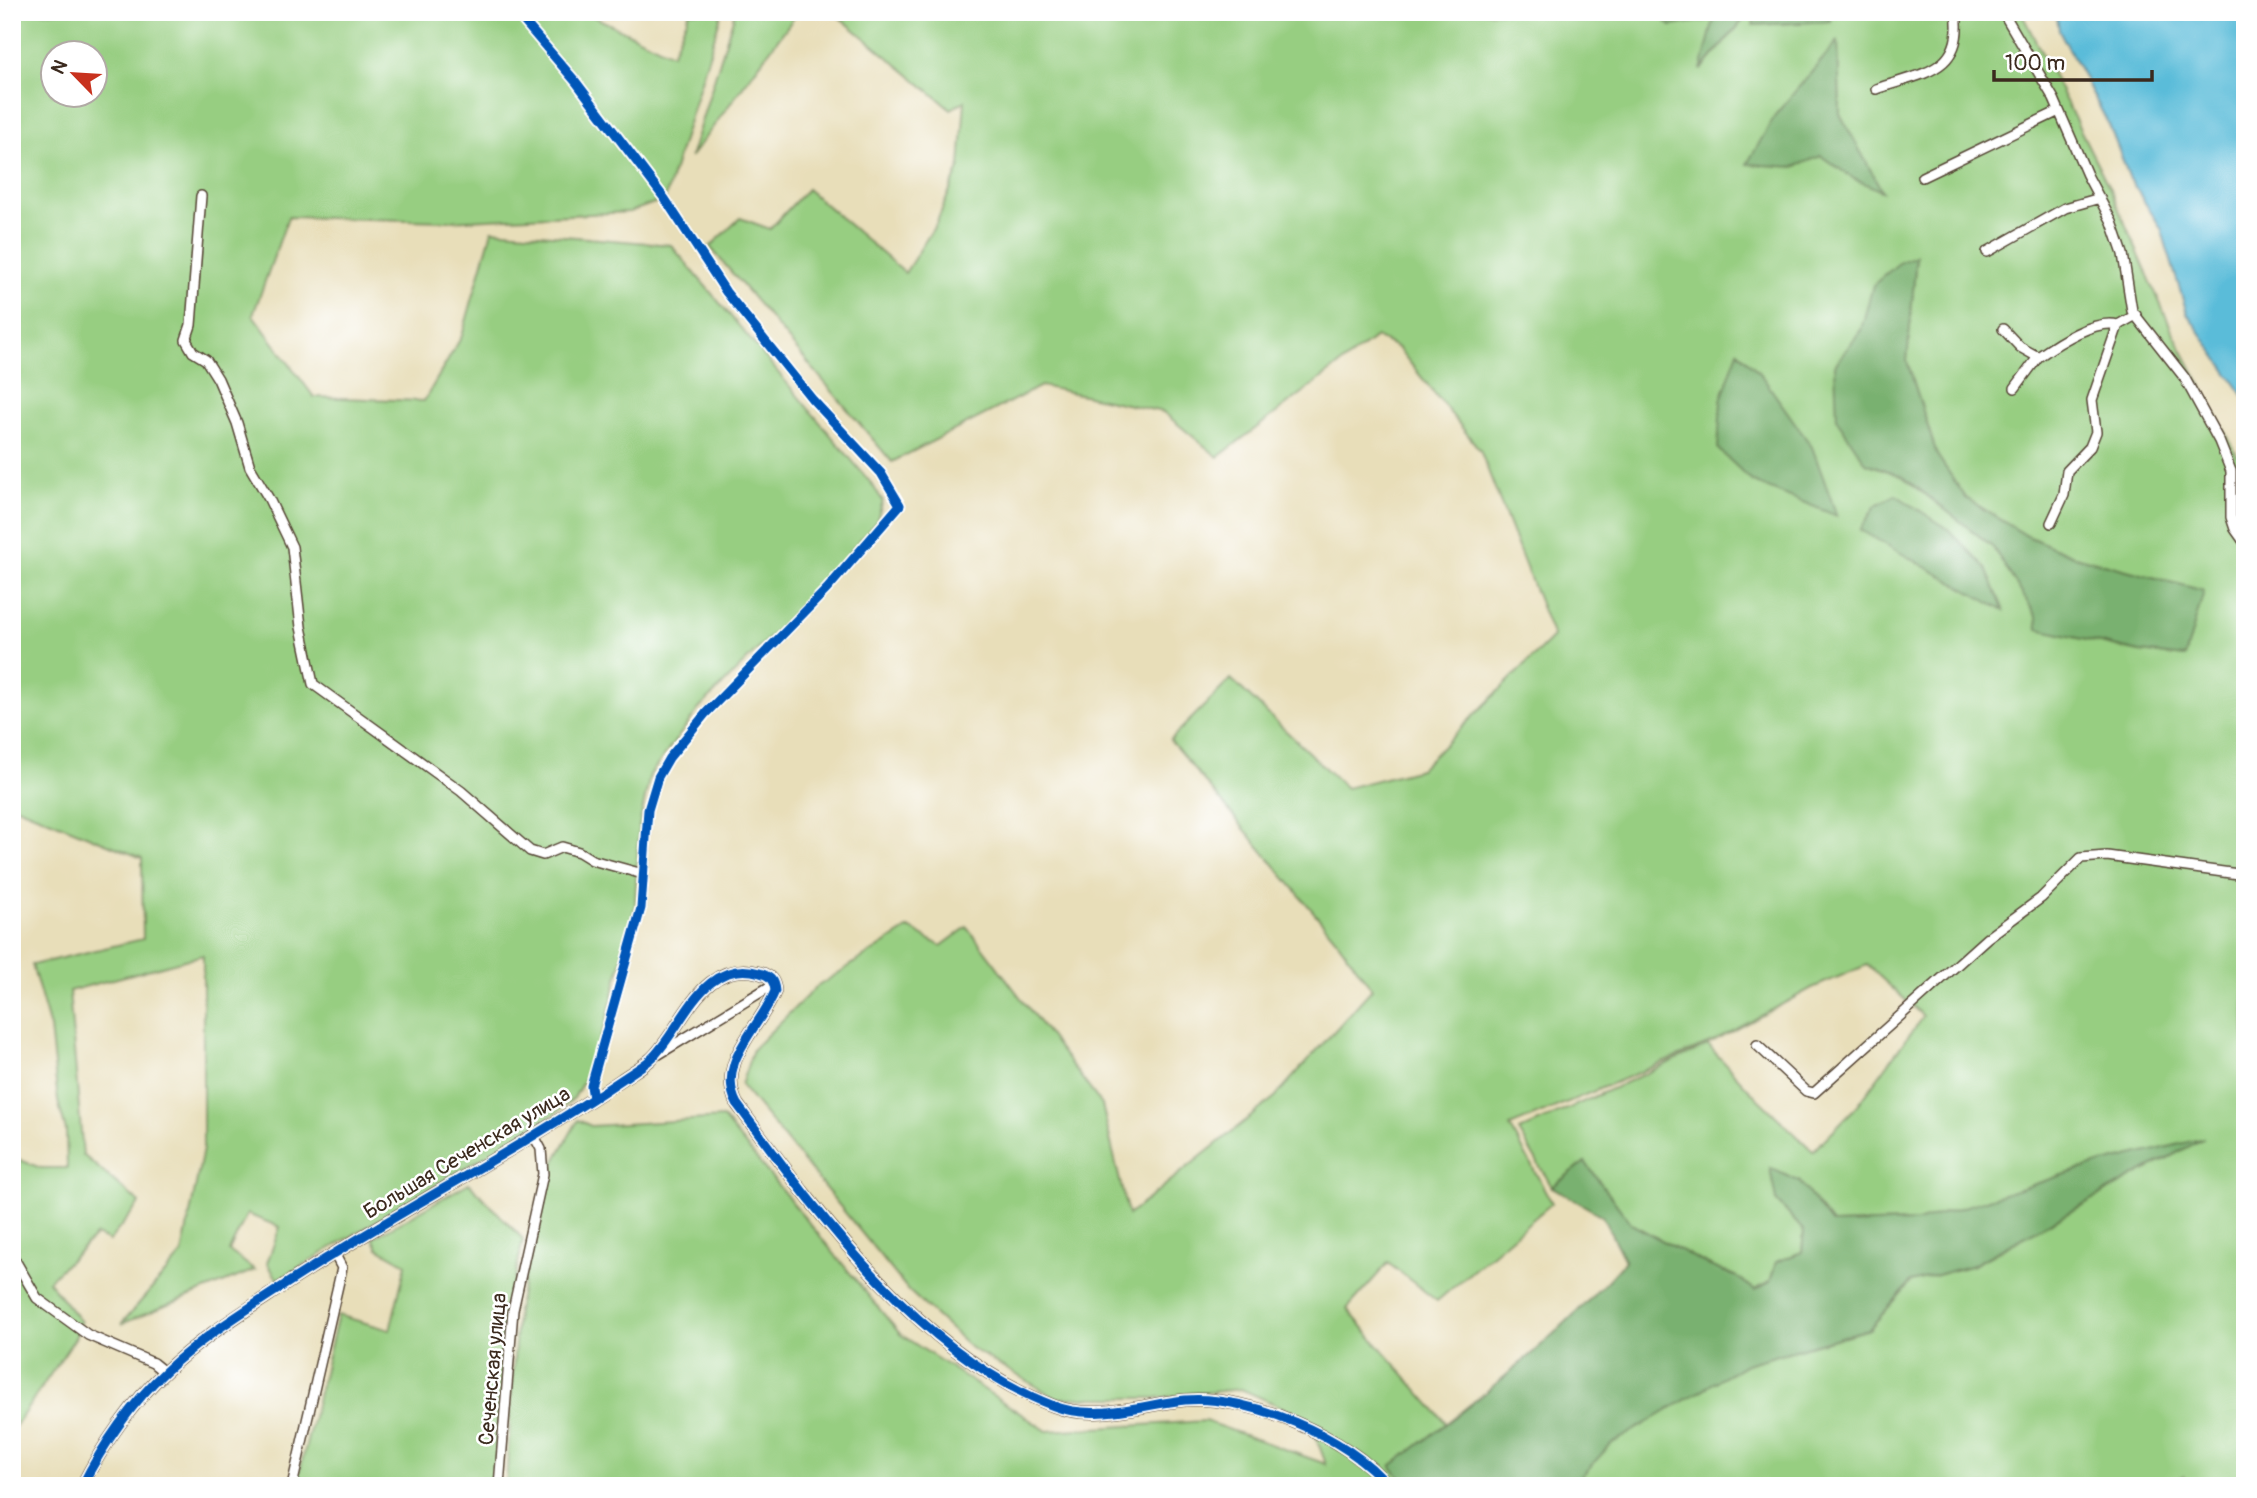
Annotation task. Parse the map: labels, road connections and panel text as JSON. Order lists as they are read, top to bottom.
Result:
{
  "streets": {
    "street": ["Большая Сеченская улица", "Сеченская улица"]
  },
  "crossings": [
    ["Большая Сеченская улица", "Сеченская улица"]
  ],
  "scale_bar": "100 m",
  "north": "top left"
}
